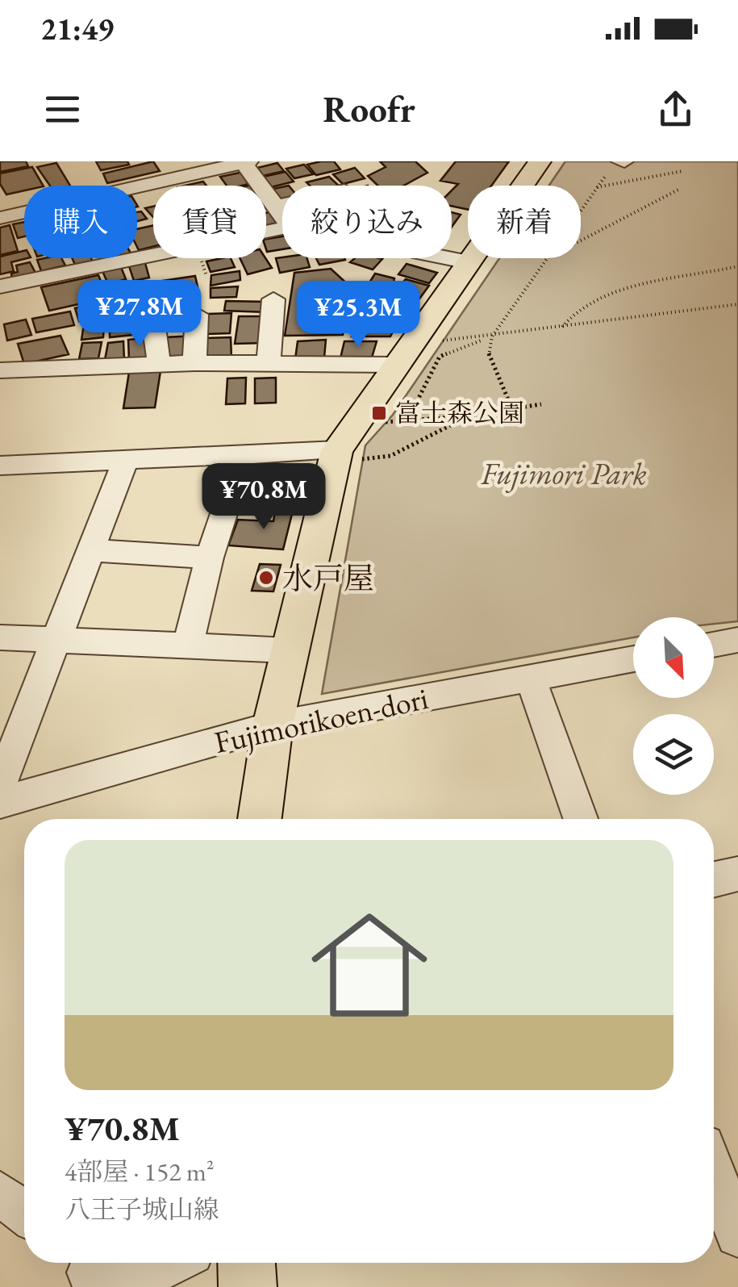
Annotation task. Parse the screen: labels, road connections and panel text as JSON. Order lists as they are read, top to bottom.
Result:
{
  "streets": {
    "street": ["Fujimorikoen-dori"]
  },
  "parks": ["Fujimori Park"],
  "places": {
    "transit": ["富士森公園"],
    "other": ["水戸屋"]
  },
  "north": "bottom right",
  "page": {
    "status": "21:49",
    "header": "Roofr",
    "chip": [
      "購入",
      "賃貸",
      "絞り込み",
      "新着"
    ],
    "price": ["¥27.8M", "¥25.3M", "¥70.8M"],
    "list": [
      {
        "name": "¥70.8M",
        "note": "4部屋 · 152 m² · 八王子城山線"
      }
    ]
  }
}
